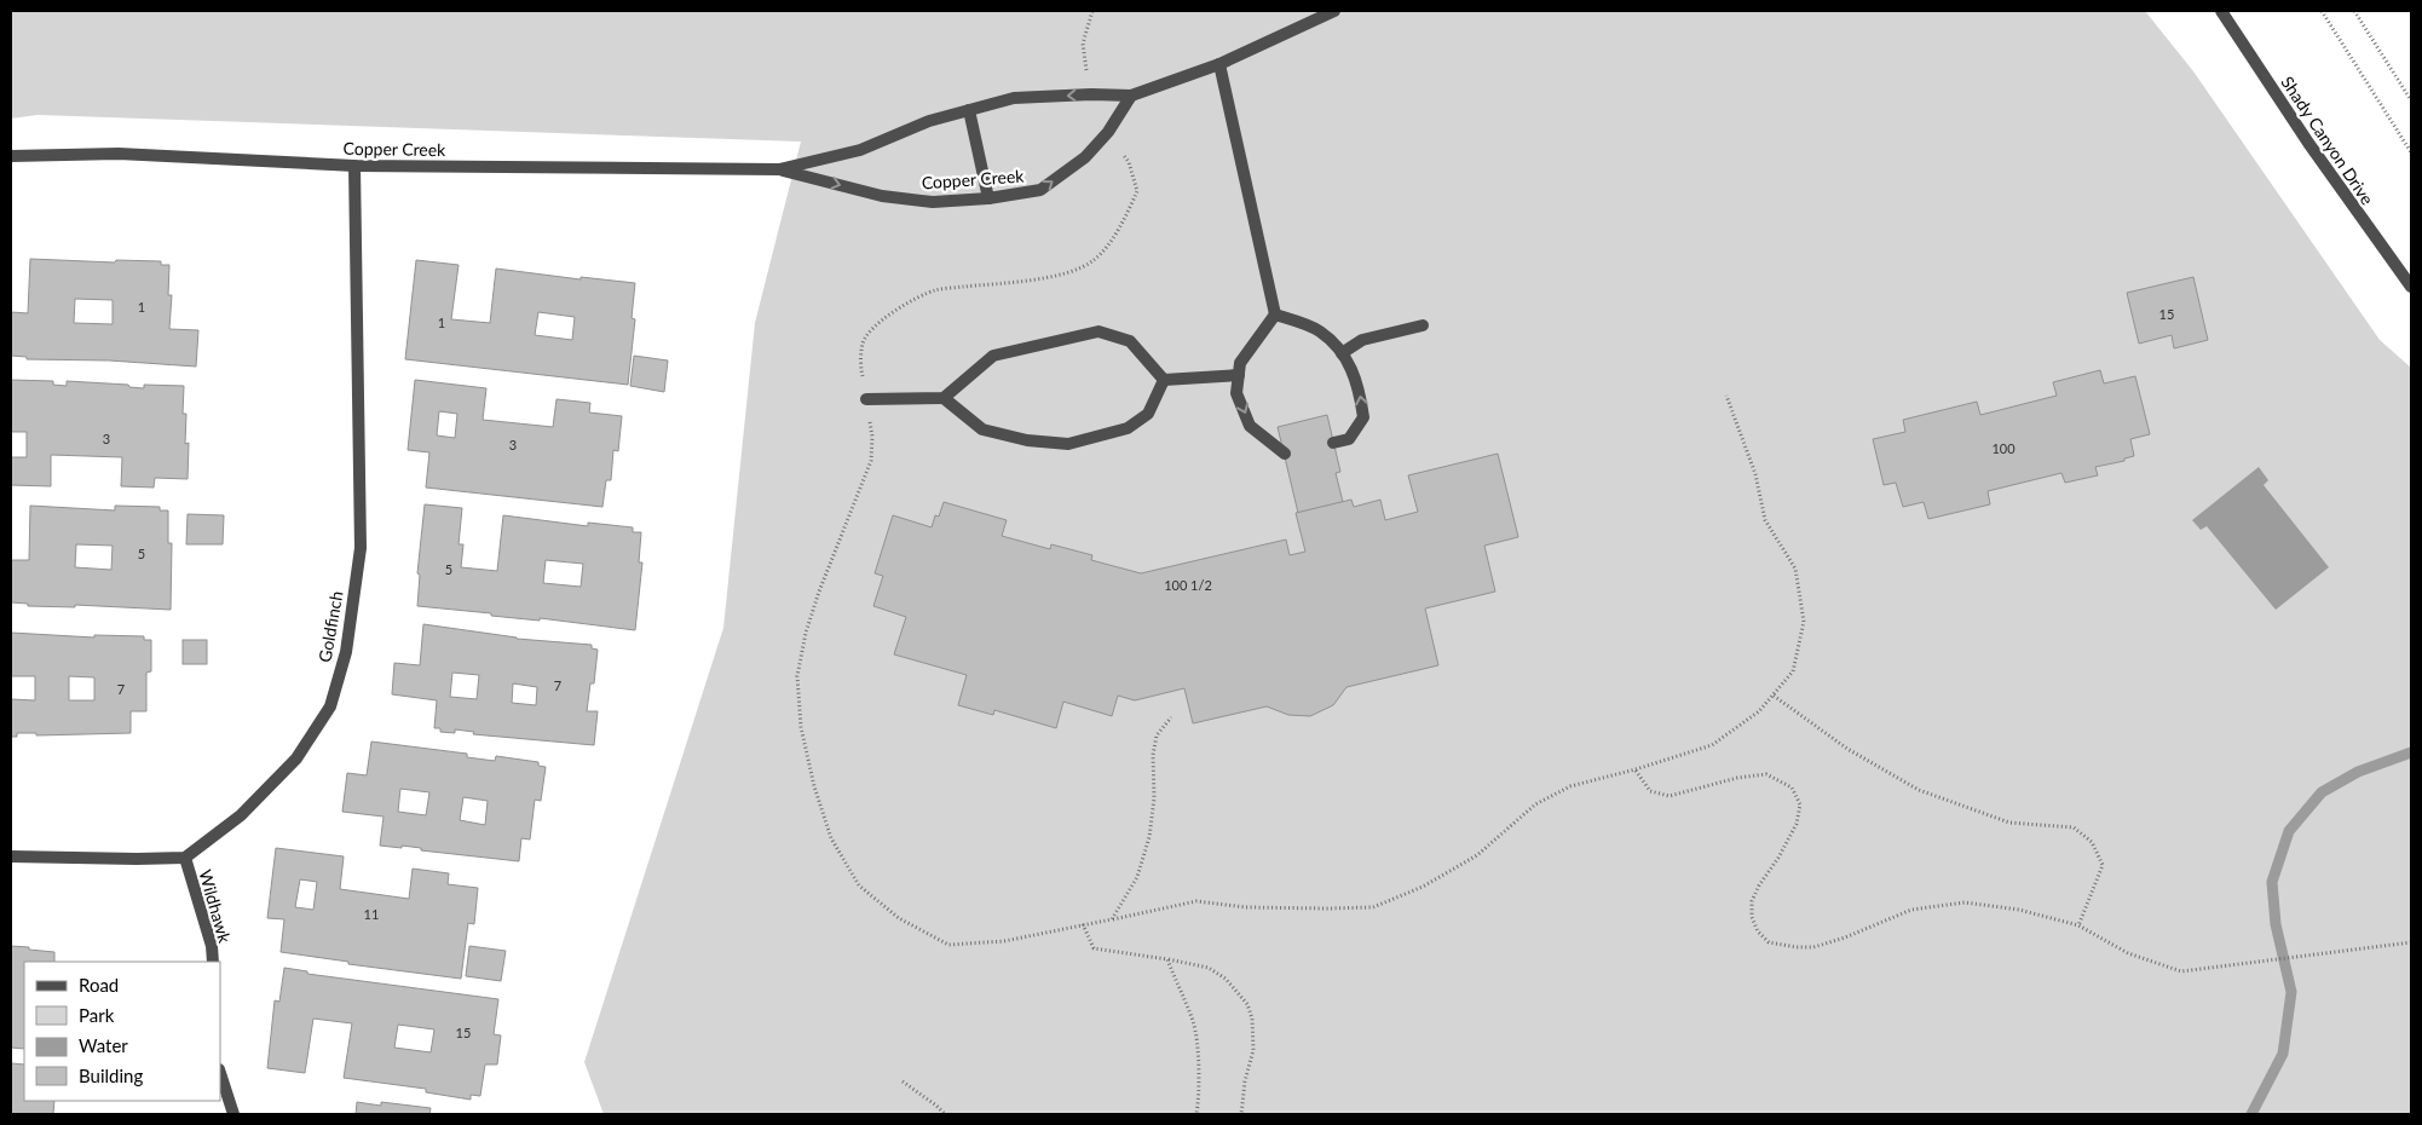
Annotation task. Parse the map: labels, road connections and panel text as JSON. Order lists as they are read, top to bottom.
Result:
{
  "streets": {
    "street": [
      "Shady Canyon Drive",
      "Copper Creek",
      "Goldfinch",
      "Wildhawk"
    ]
  },
  "crossings": [
    ["Copper Creek", "Goldfinch"],
    ["Goldfinch", "Wildhawk"]
  ],
  "house_numbers": [
    "1",
    "15",
    "1",
    "3",
    "3",
    "100",
    "5",
    "5",
    "100 1/2",
    "7",
    "7",
    "11",
    "15"
  ],
  "legend": [
    "Road",
    "Park",
    "Water",
    "Building"
  ]
}
